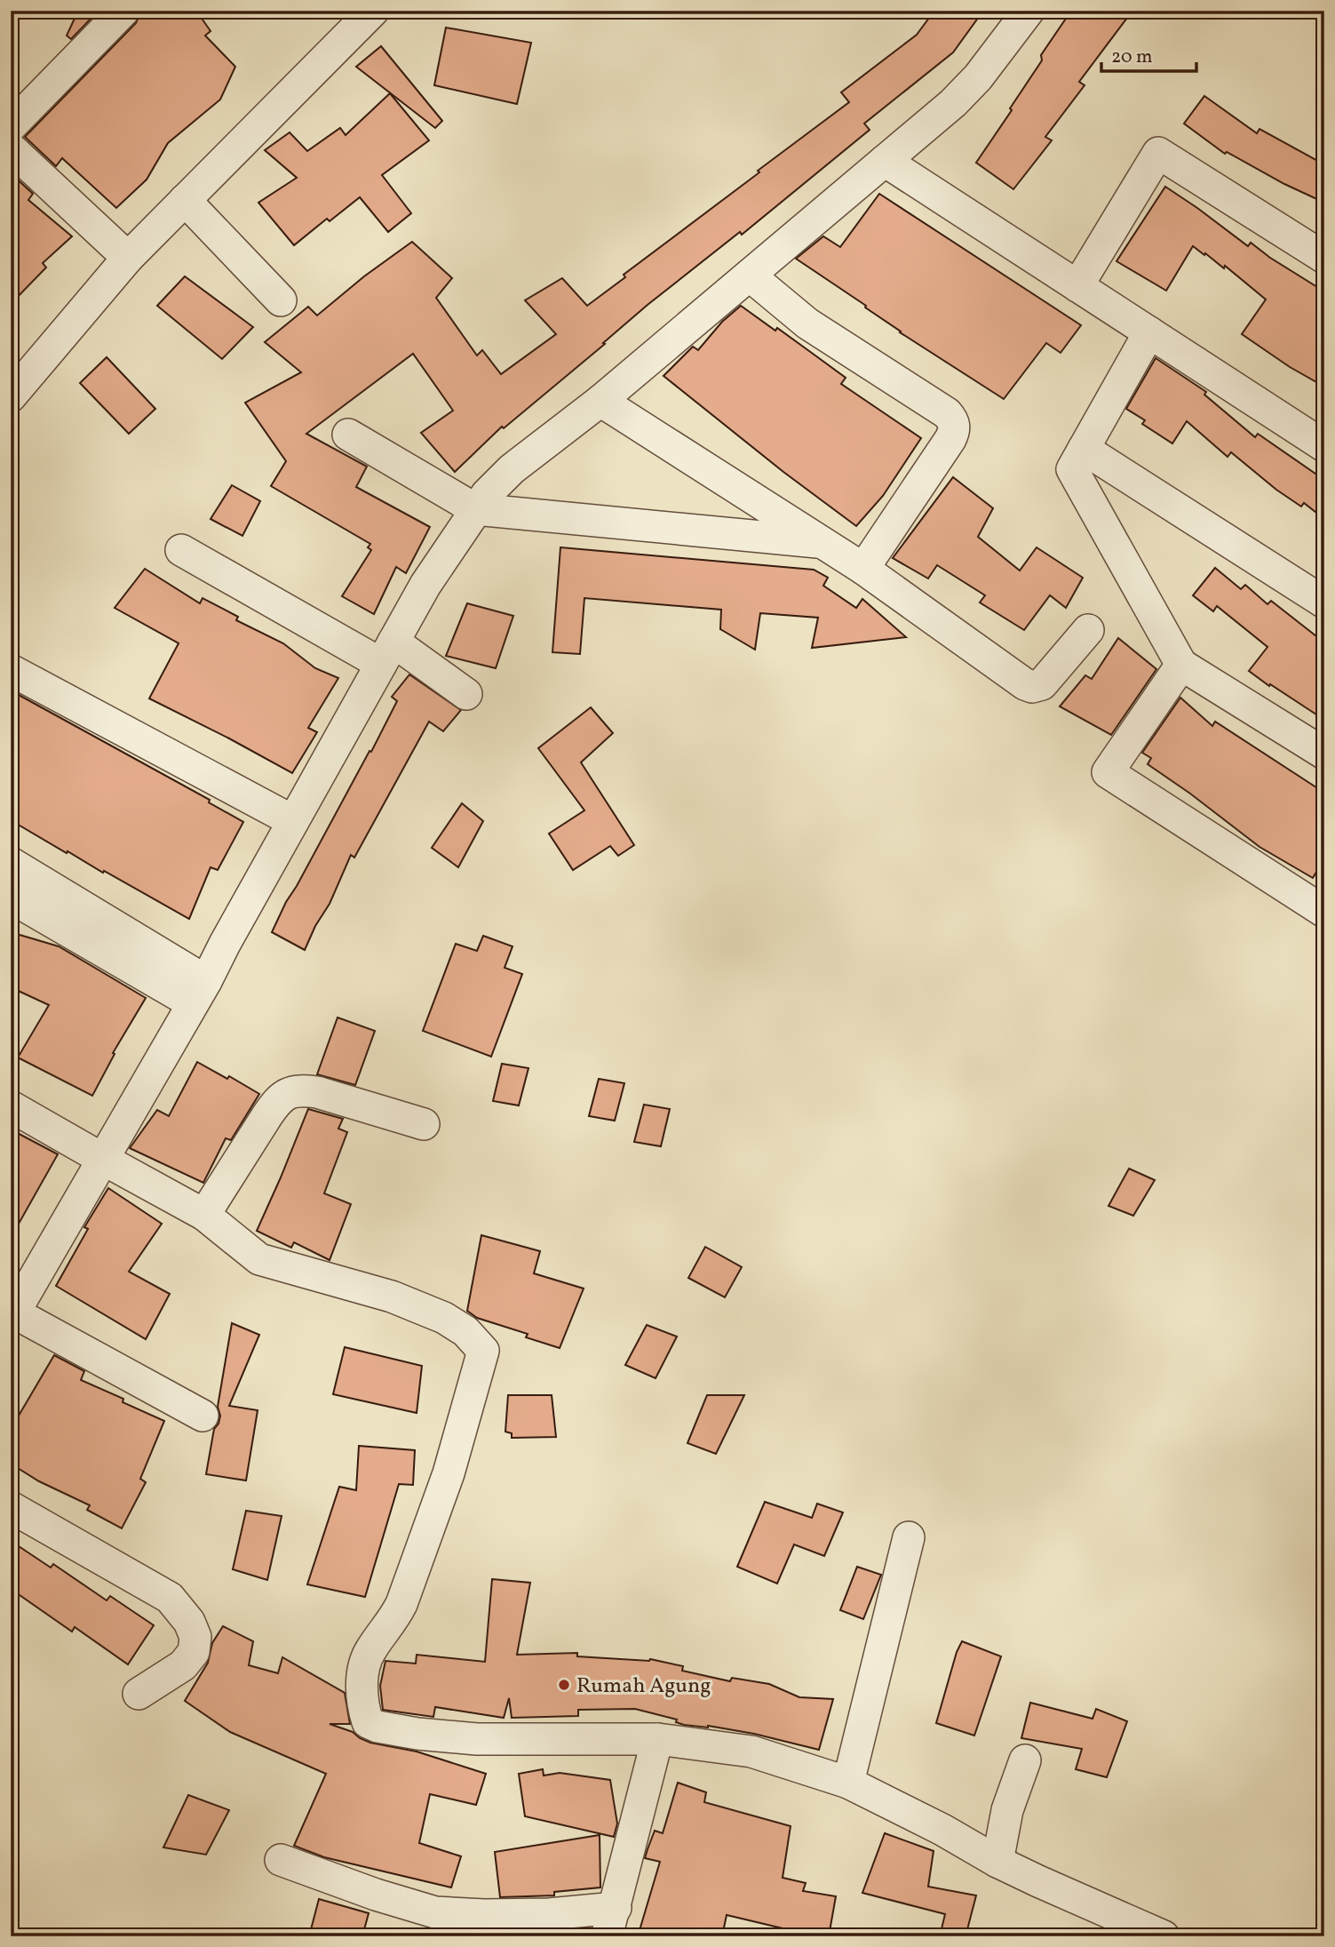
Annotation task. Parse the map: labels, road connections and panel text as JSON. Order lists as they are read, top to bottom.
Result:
{
  "places": ["Rumah Agung"],
  "scale_bar": "20 m"
}
